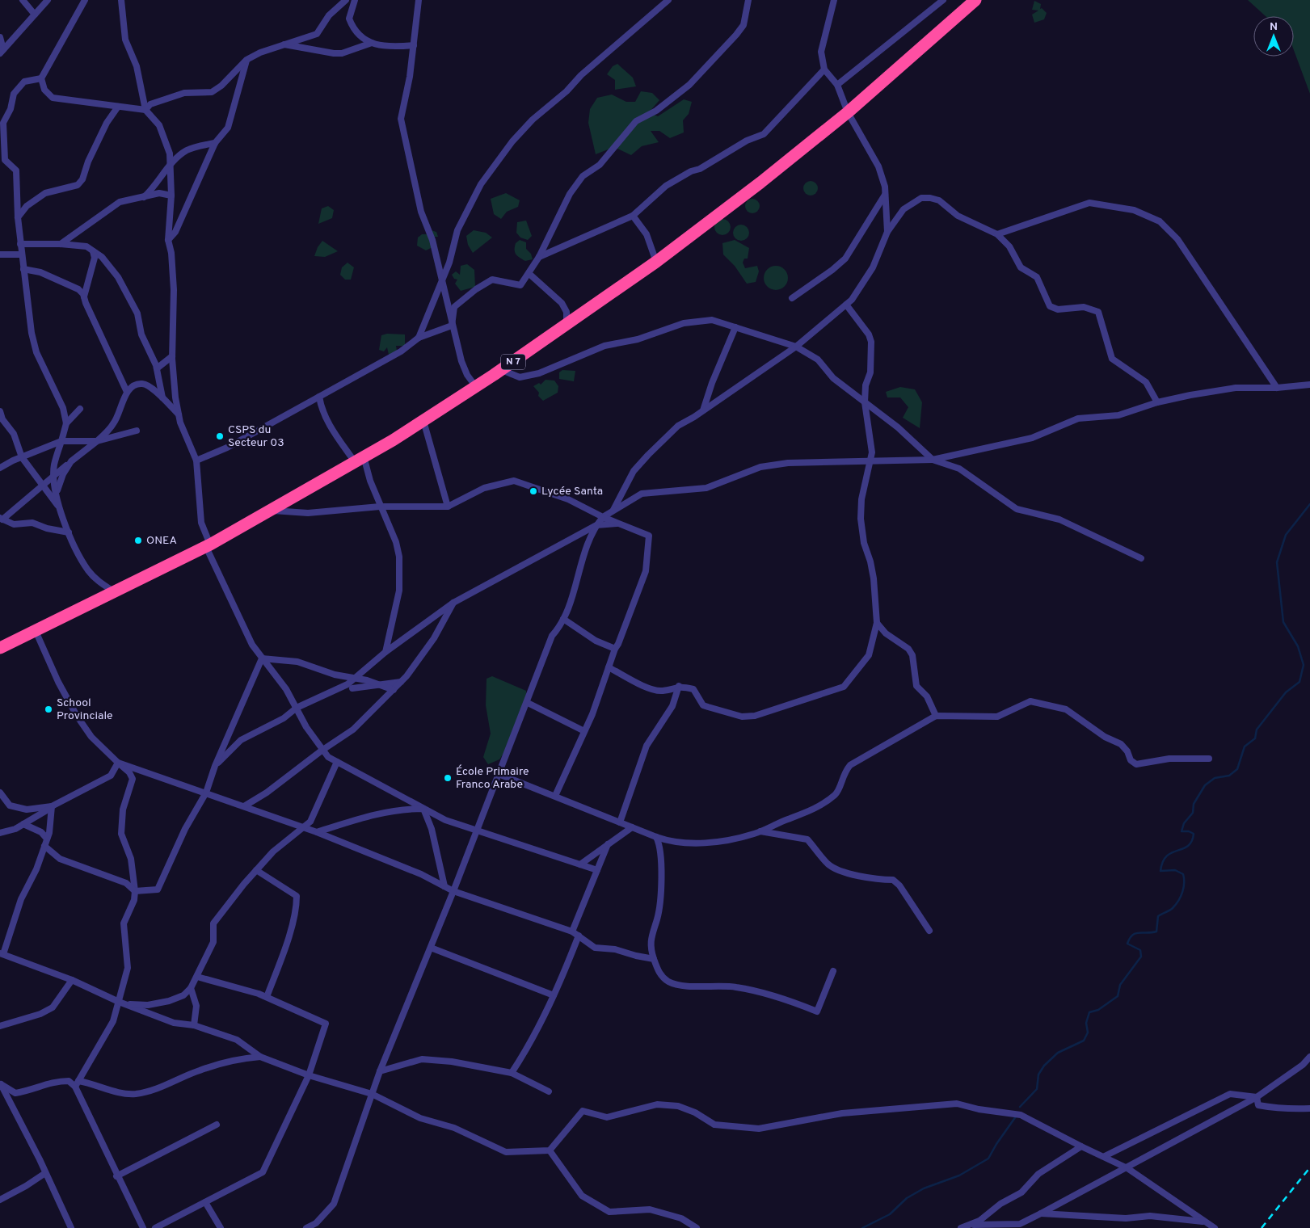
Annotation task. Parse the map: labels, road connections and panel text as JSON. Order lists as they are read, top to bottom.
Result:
{
  "streets": {
    "highway": ["N 7"]
  },
  "places": [
    "CSPS du Secteur 03",
    "Lycée Santa",
    "ONEA",
    "School Provinciale",
    "École Primaire Franco Arabe"
  ],
  "north": "top"
}
